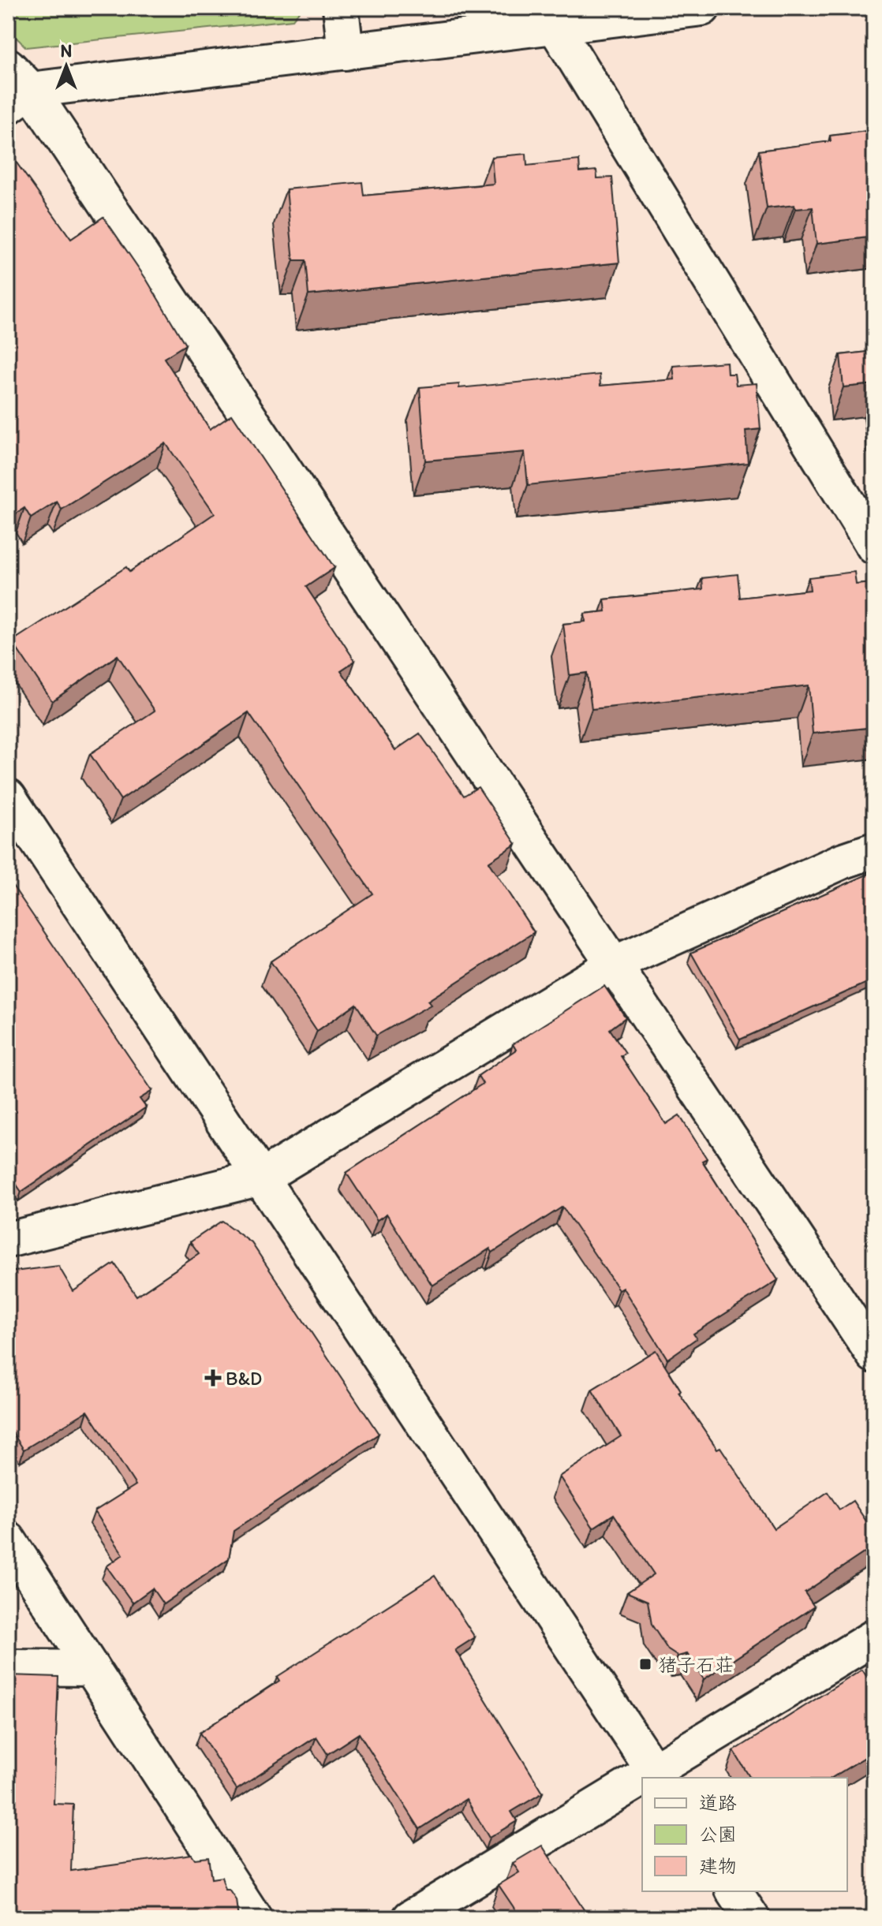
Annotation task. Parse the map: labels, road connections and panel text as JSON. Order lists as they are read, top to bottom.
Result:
{
  "places": {
    "health": ["B&D"],
    "transit": ["猪子石荘"]
  },
  "legend": ["道路", "公園", "建物"],
  "north": "top"
}
